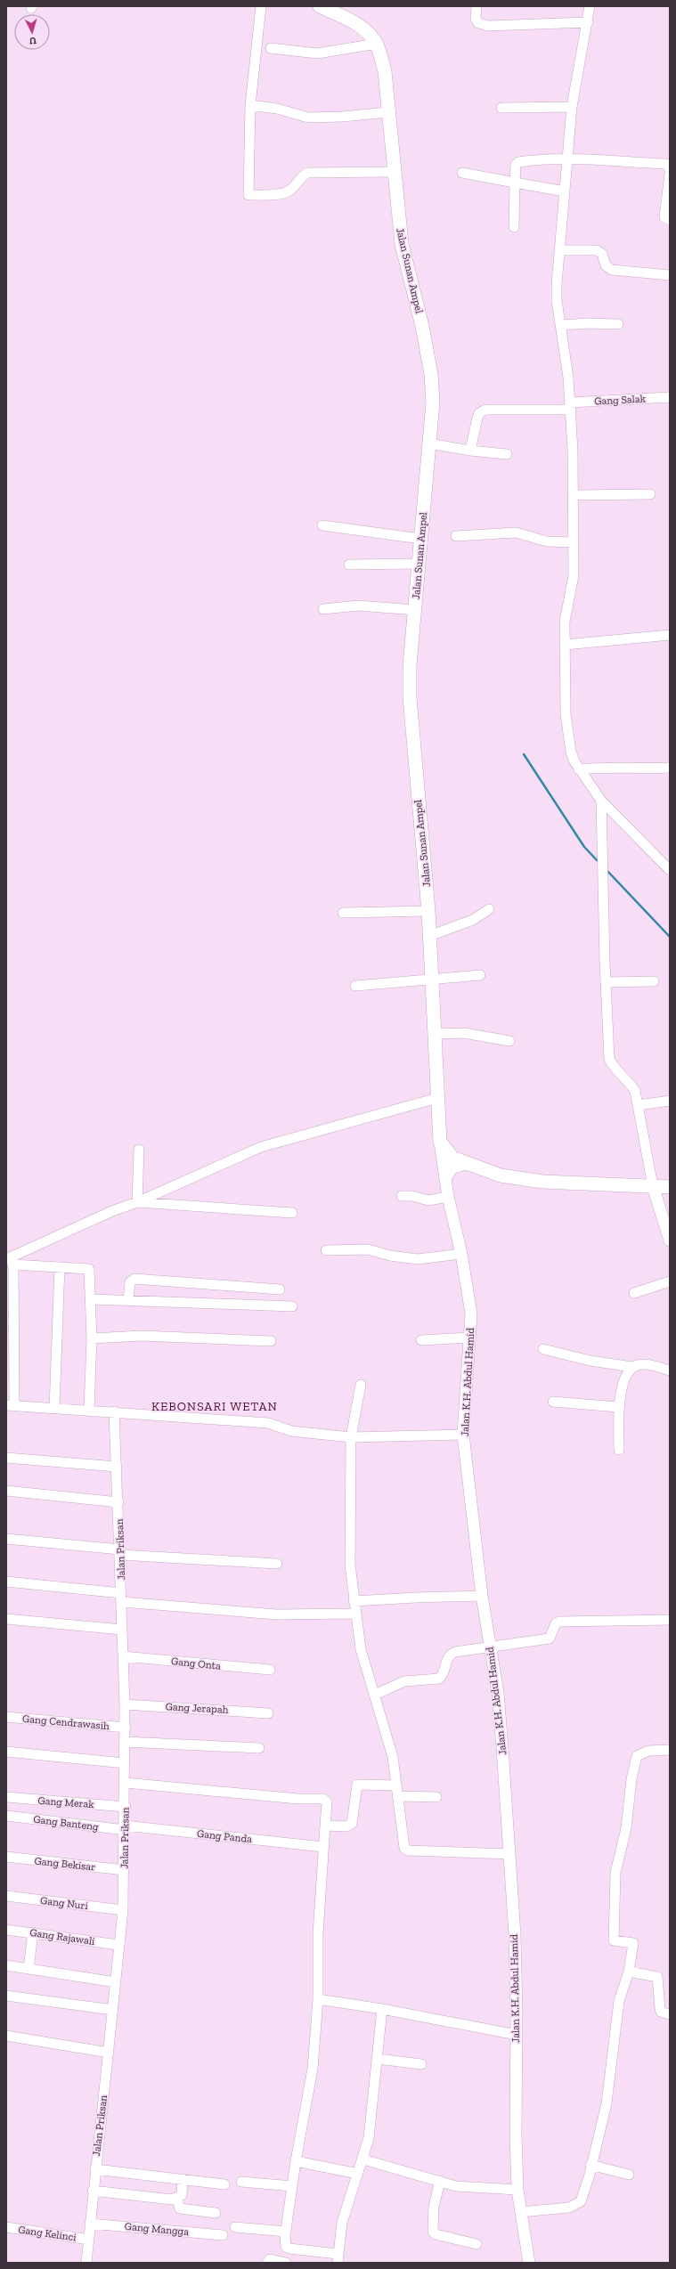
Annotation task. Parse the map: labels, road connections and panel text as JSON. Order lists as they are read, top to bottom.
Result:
{
  "streets": {
    "main road": ["Jalan Sunan Ampel"],
    "street": [
      "Gang Salak",
      "Jalan K.H. Abdul Hamid",
      "Jalan Priksan",
      "Gang Onta",
      "Gang Jerapah",
      "Gang Cendrawasih",
      "Gang Merak",
      "Gang Banteng",
      "Gang Panda",
      "Gang Bekisar",
      "Gang Nuri",
      "Gang Rajawali",
      "Gang Mangga",
      "Gang Kelinci"
    ]
  },
  "crossings": [
    ["Jalan Sunan Ampel", "Jalan K.H. Abdul Hamid"],
    ["Jalan Priksan", "Gang Onta"],
    ["Jalan Priksan", "Gang Jerapah"],
    ["Jalan Priksan", "Gang Cendrawasih"],
    ["Jalan Priksan", "Gang Merak"],
    ["Jalan Priksan", "Gang Banteng"],
    ["Jalan Priksan", "Gang Panda"],
    ["Jalan Priksan", "Gang Bekisar"],
    ["Jalan Priksan", "Gang Nuri"],
    ["Jalan Priksan", "Gang Rajawali"],
    ["Jalan Priksan", "Gang Mangga"],
    ["Jalan Priksan", "Gang Kelinci"],
    ["Gang Banteng", "Gang Panda"]
  ],
  "districts": ["KEBONSARI WETAN"],
  "north": "bottom"
}
